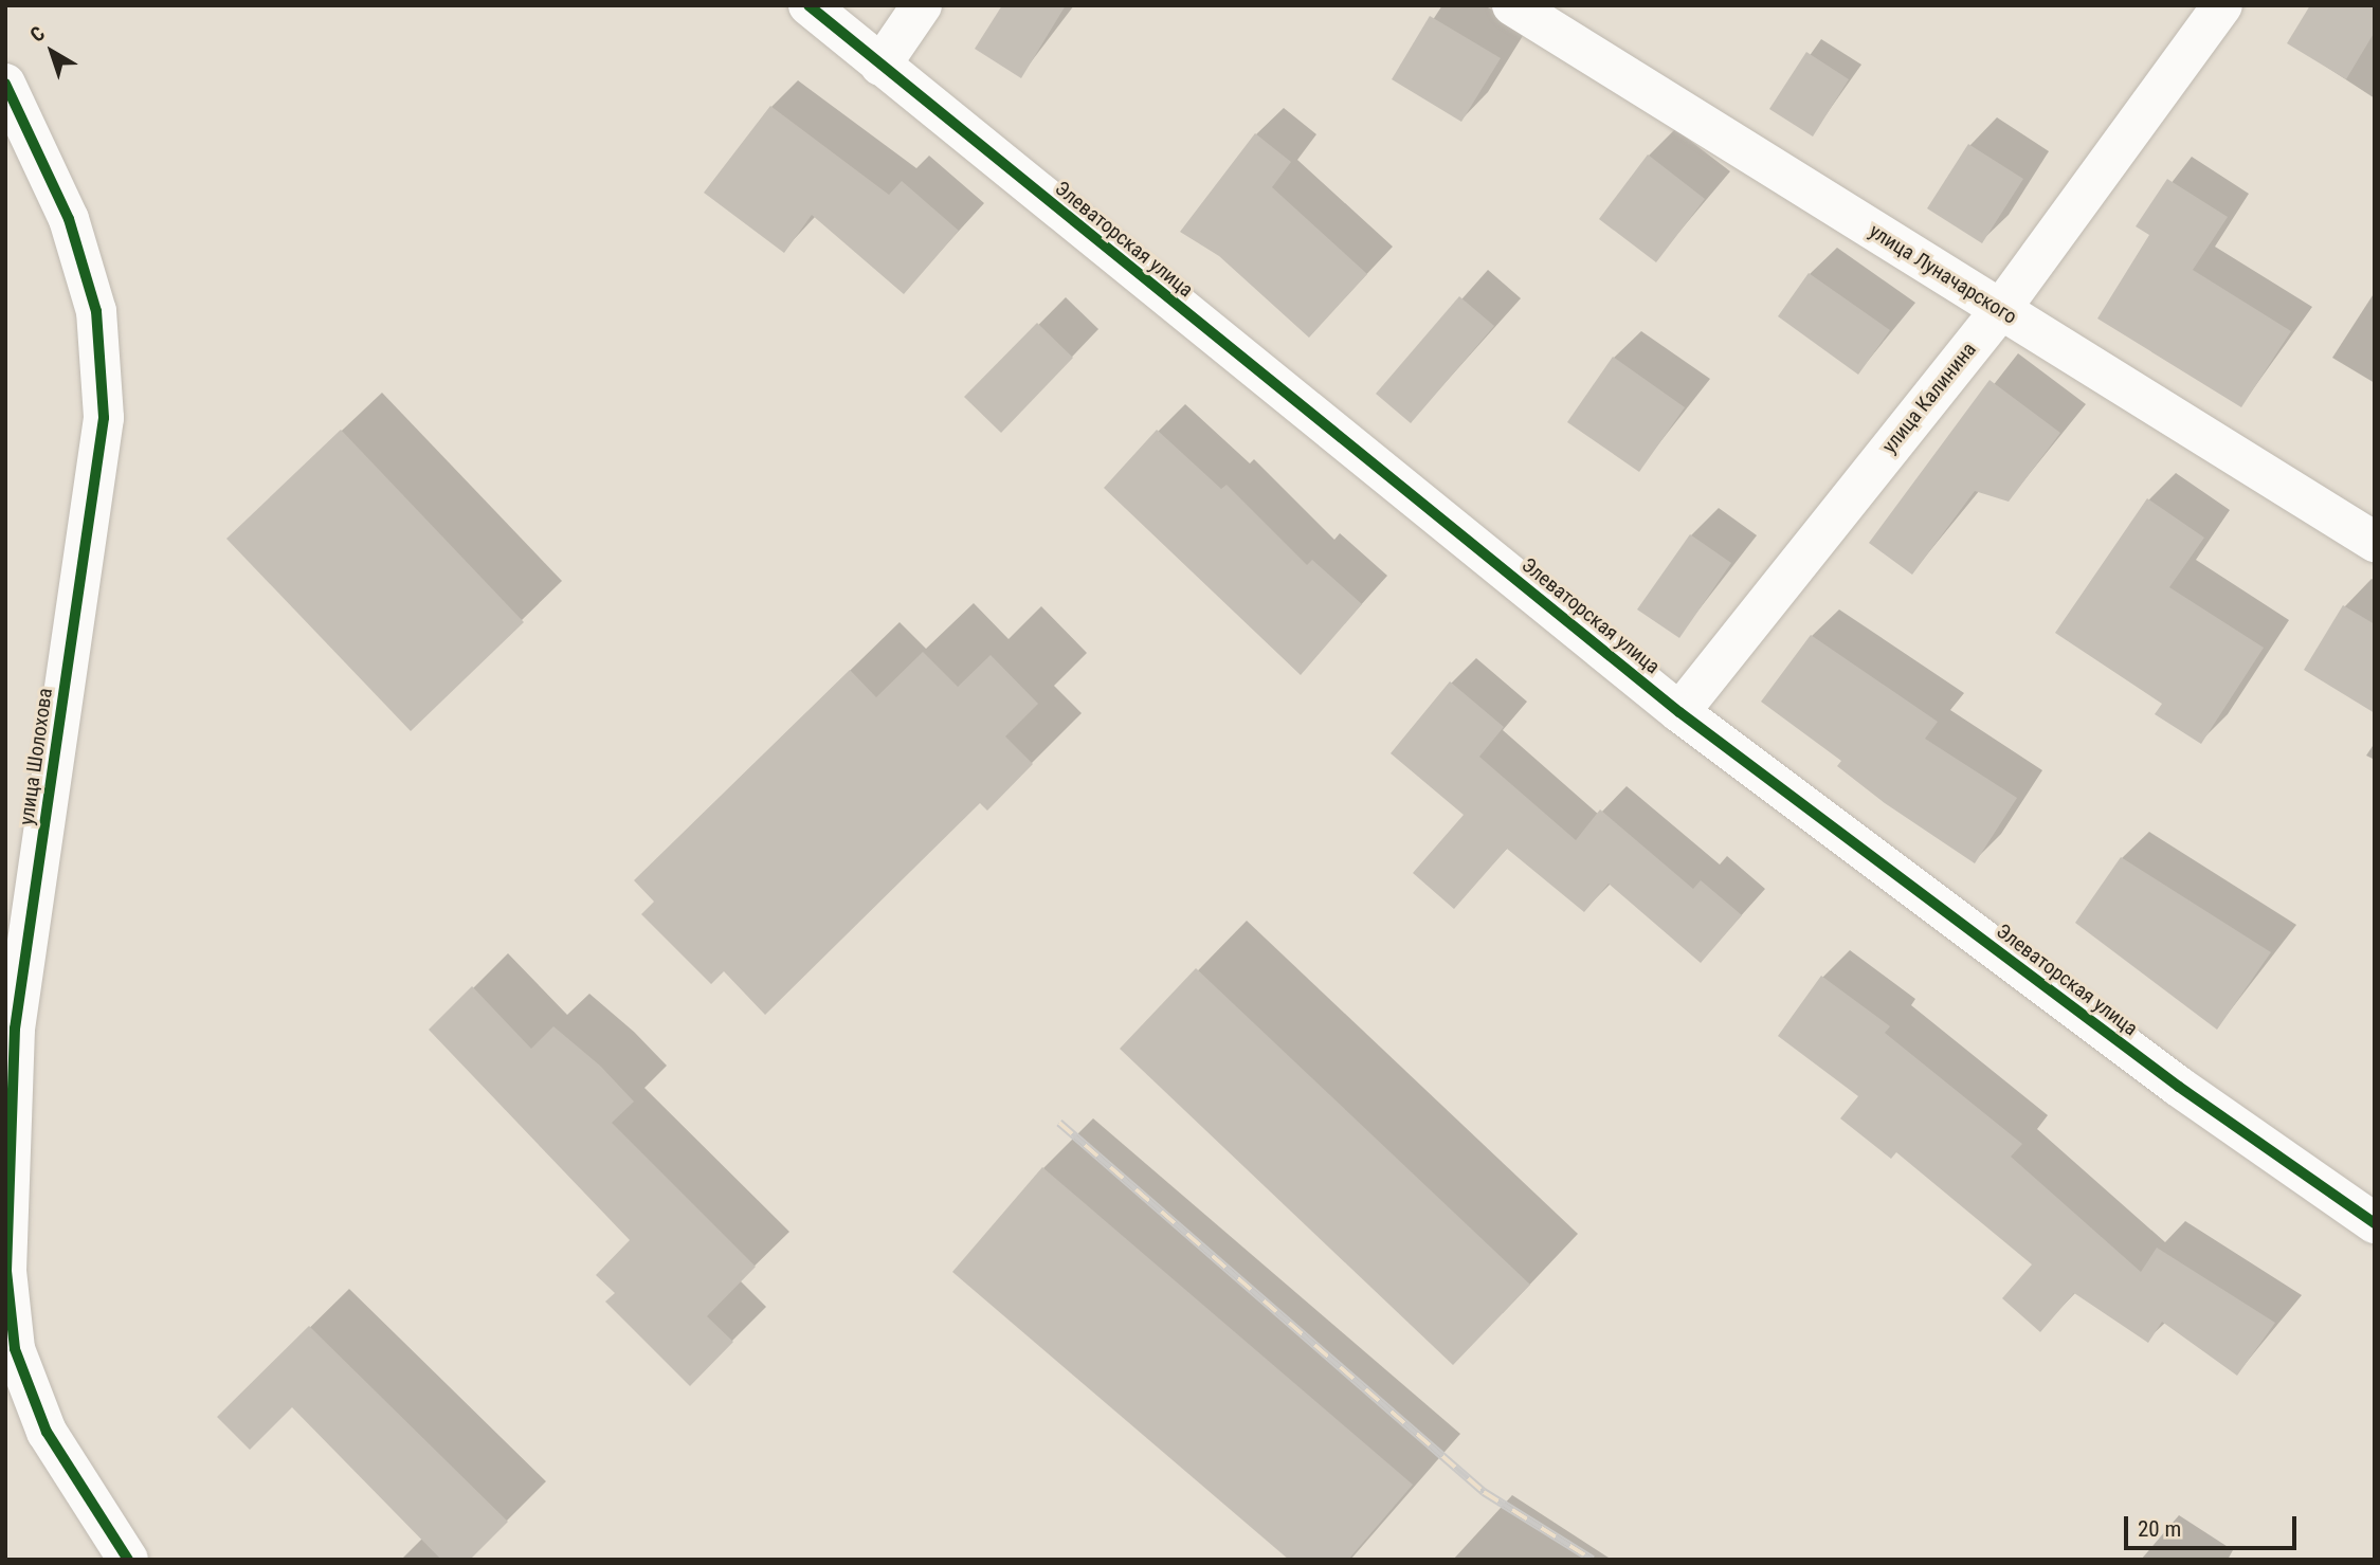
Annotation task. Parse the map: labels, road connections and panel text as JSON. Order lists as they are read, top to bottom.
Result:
{
  "streets": {
    "street": [
      "Элеваторская улица",
      "улица Луначарского",
      "улица Калинина",
      "улица Шолохова"
    ]
  },
  "crossings": [
    ["Элеваторская улица", "улица Калинина"],
    ["улица Луначарского", "улица Калинина"]
  ],
  "scale_bar": "20 m",
  "north": "top left"
}
